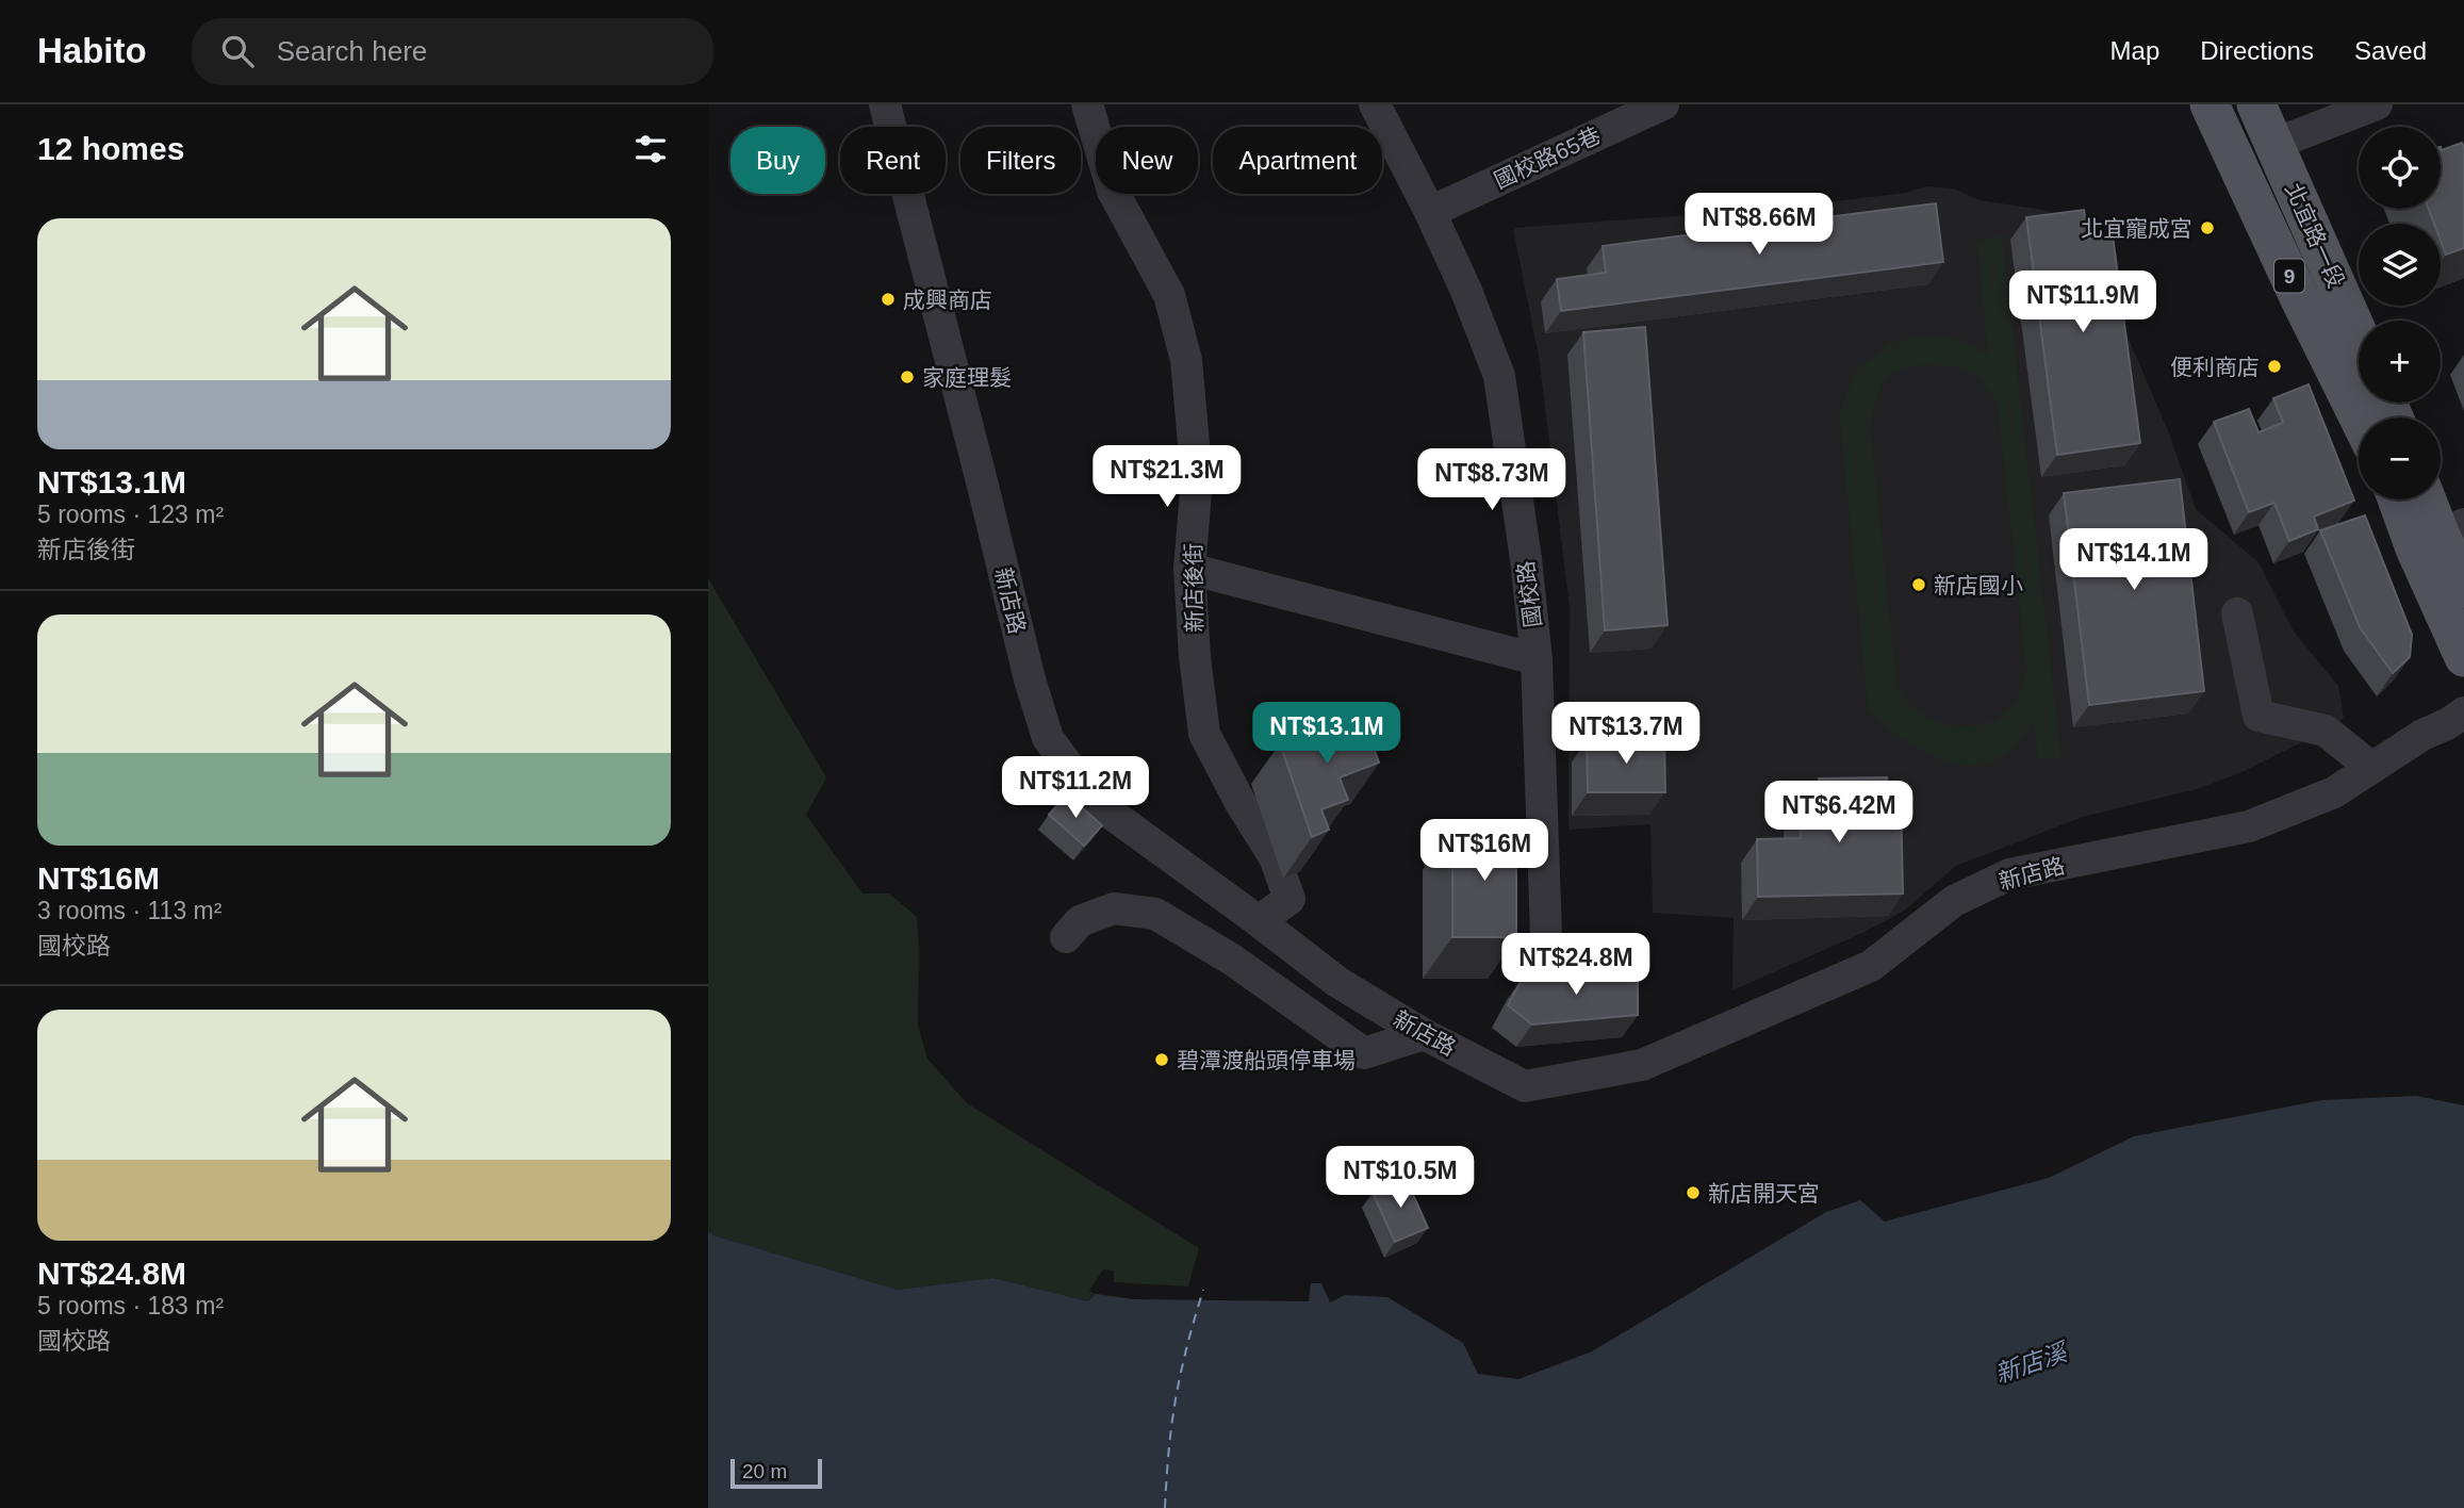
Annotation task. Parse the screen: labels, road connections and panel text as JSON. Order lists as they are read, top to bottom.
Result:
{
  "streets": {
    "main road": ["北宜路一段", "9"],
    "street": [
      "國校路65巷",
      "新店後街",
      "國校路",
      "新店路"
    ]
  },
  "crossings": [
    ["國校路65巷", "國校路"],
    ["新店後街", "新店路"]
  ],
  "water": ["新店溪"],
  "places": [
    "北宜寵成宮",
    "成興商店",
    "便利商店",
    "家庭理髮",
    "新店國小",
    "碧潭渡船頭停車場",
    "新店開天宮"
  ],
  "scale_bar": "20 m",
  "page": {
    "header": "Habito",
    "search": "Search here",
    "nav": ["Map", "Directions", "Saved"],
    "heading": "12 homes",
    "map_buttons": ["+", "−"],
    "chip": [
      "Buy",
      "Rent",
      "Filters",
      "New",
      "Apartment"
    ],
    "price": [
      "NT$8.66M",
      "NT$11.9M",
      "NT$21.3M",
      "NT$8.73M",
      "NT$14.1M",
      "NT$13.1M",
      "NT$13.7M",
      "NT$11.2M",
      "NT$6.42M",
      "NT$16M",
      "NT$24.8M",
      "NT$10.5M"
    ],
    "list": [
      {
        "name": "NT$13.1M",
        "note": "5 rooms · 123 m² · 新店後街"
      },
      {
        "name": "NT$16M",
        "note": "3 rooms · 113 m² · 國校路"
      },
      {
        "name": "NT$24.8M",
        "note": "5 rooms · 183 m² · 國校路"
      }
    ],
    "scale": "20 m"
  }
}
